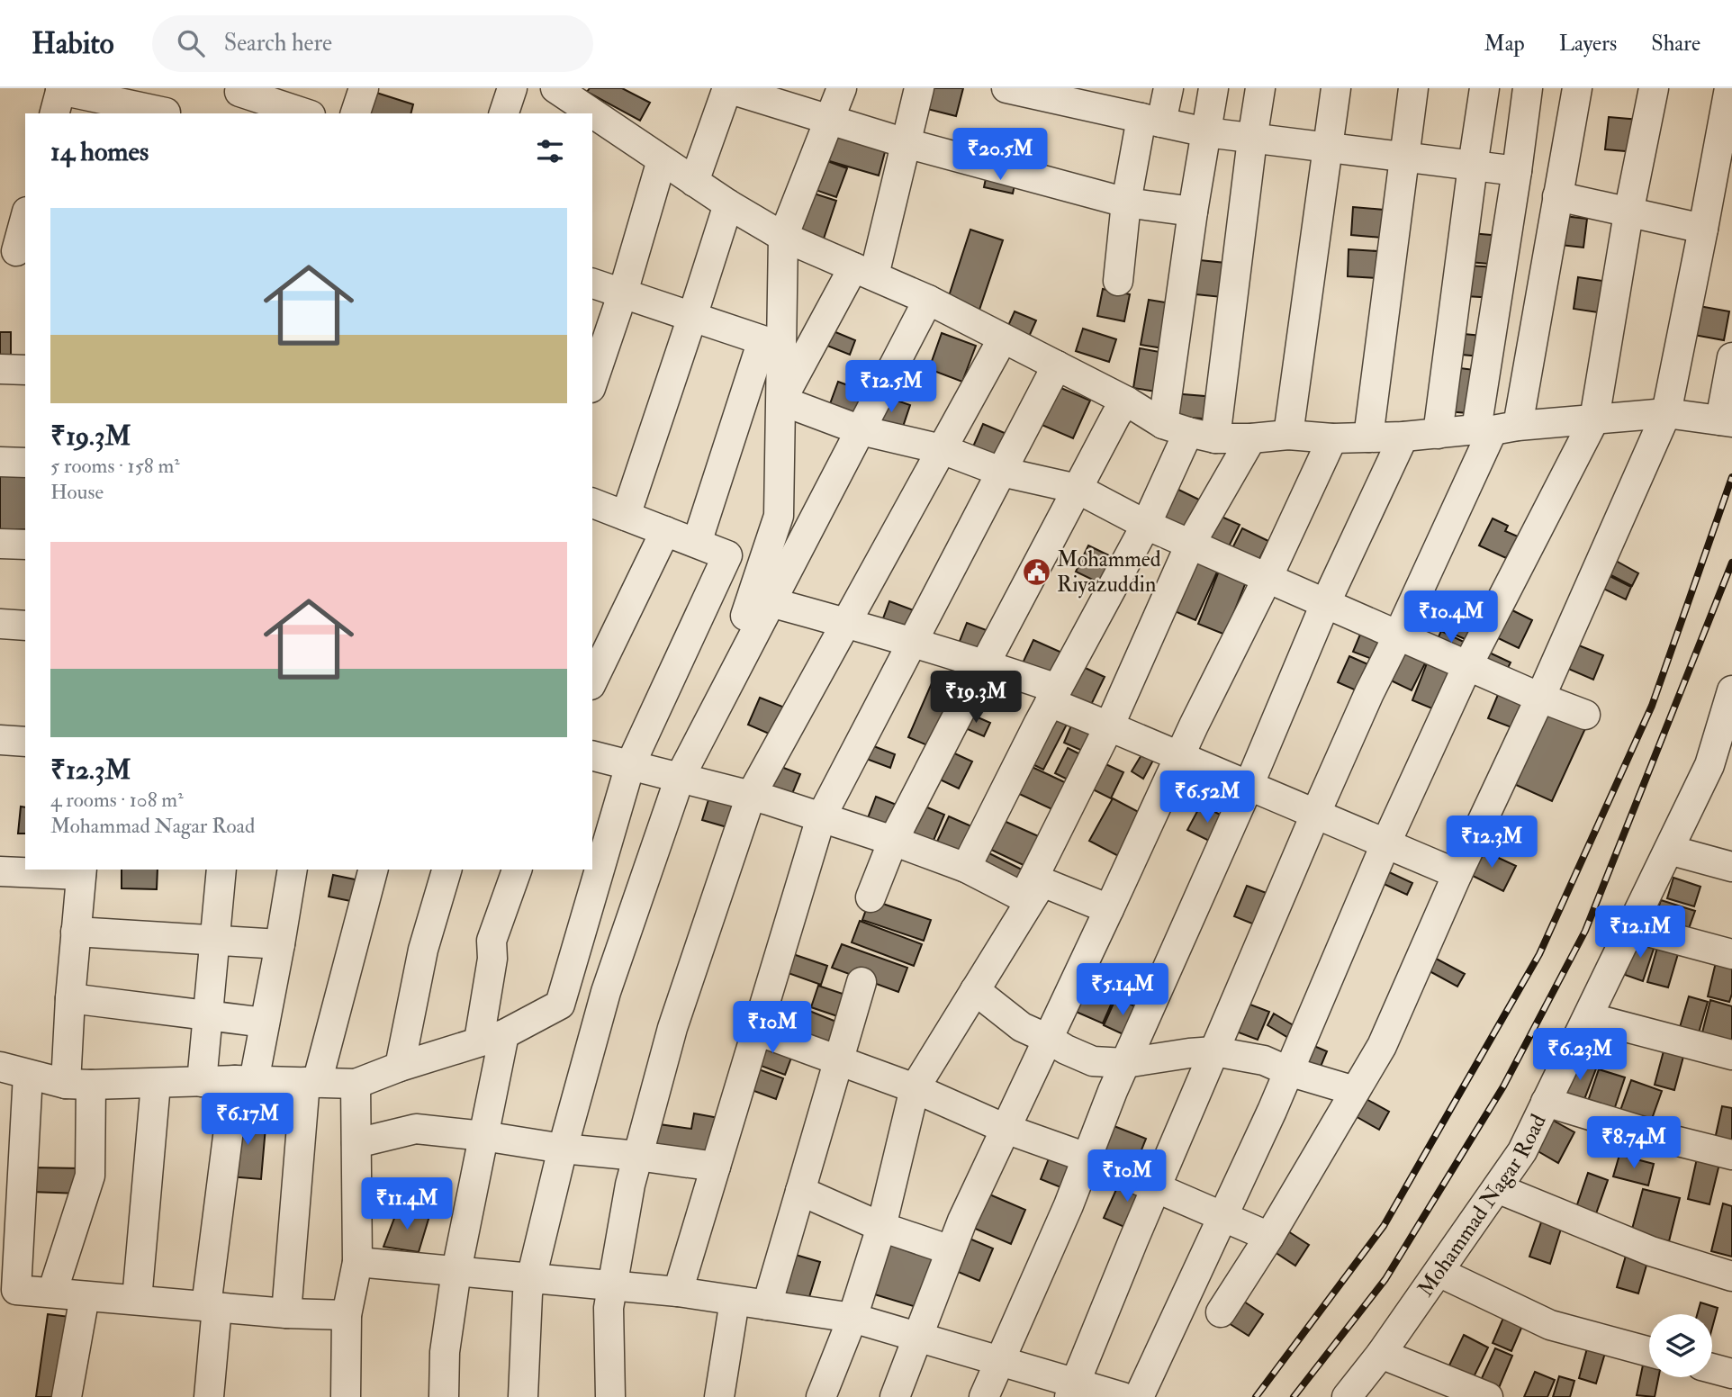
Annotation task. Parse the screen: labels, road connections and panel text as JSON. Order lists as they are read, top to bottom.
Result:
{
  "streets": {
    "street": ["Mohammad Nagar Road"]
  },
  "places": {
    "public building": ["Mohammed Riyazuddin"]
  },
  "page": {
    "header": "Habito",
    "search": "Search here",
    "nav": ["Map", "Layers", "Share"],
    "heading": "14 homes",
    "price": [
      "₹20.5M",
      "₹12.5M",
      "₹10.4M",
      "₹19.3M",
      "₹6.52M",
      "₹12.3M",
      "₹12.1M",
      "₹5.14M",
      "₹10M",
      "₹6.23M",
      "₹6.17M",
      "₹8.74M",
      "₹10M",
      "₹11.4M"
    ],
    "list": [
      {
        "name": "₹19.3M",
        "note": "5 rooms · 158 m² · House"
      },
      {
        "name": "₹12.3M",
        "note": "4 rooms · 108 m² · Mohammad Nagar Road"
      }
    ]
  }
}
